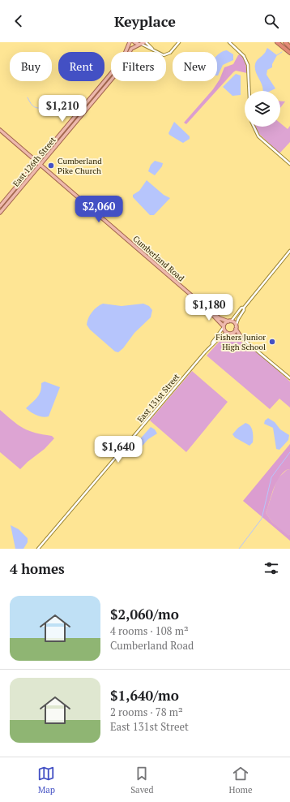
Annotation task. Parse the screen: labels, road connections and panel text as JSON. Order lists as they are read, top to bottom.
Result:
{
  "streets": {
    "main road": ["East 126th Street", "Cumberland Road"],
    "street": ["East 131st Street"]
  },
  "crossings": [
    ["East 126th Street", "Cumberland Road"],
    ["Cumberland Road", "East 131st Street"]
  ],
  "places": ["Cumberland Pike Church", "Fishers Junior High School"],
  "page": {
    "header": "Keyplace",
    "chip": [
      "Buy",
      "Rent",
      "Filters",
      "New"
    ],
    "price": [
      "$1,210",
      "$2,060",
      "$1,180",
      "$1,640"
    ],
    "heading": "4 homes",
    "list": [
      {
        "name": "$2,060/mo",
        "note": "4 rooms · 108 m² · Cumberland Road"
      },
      {
        "name": "$1,640/mo",
        "note": "2 rooms · 78 m² · East 131st Street"
      }
    ],
    "tabs": ["Map", "Saved", "Home"]
  }
}
